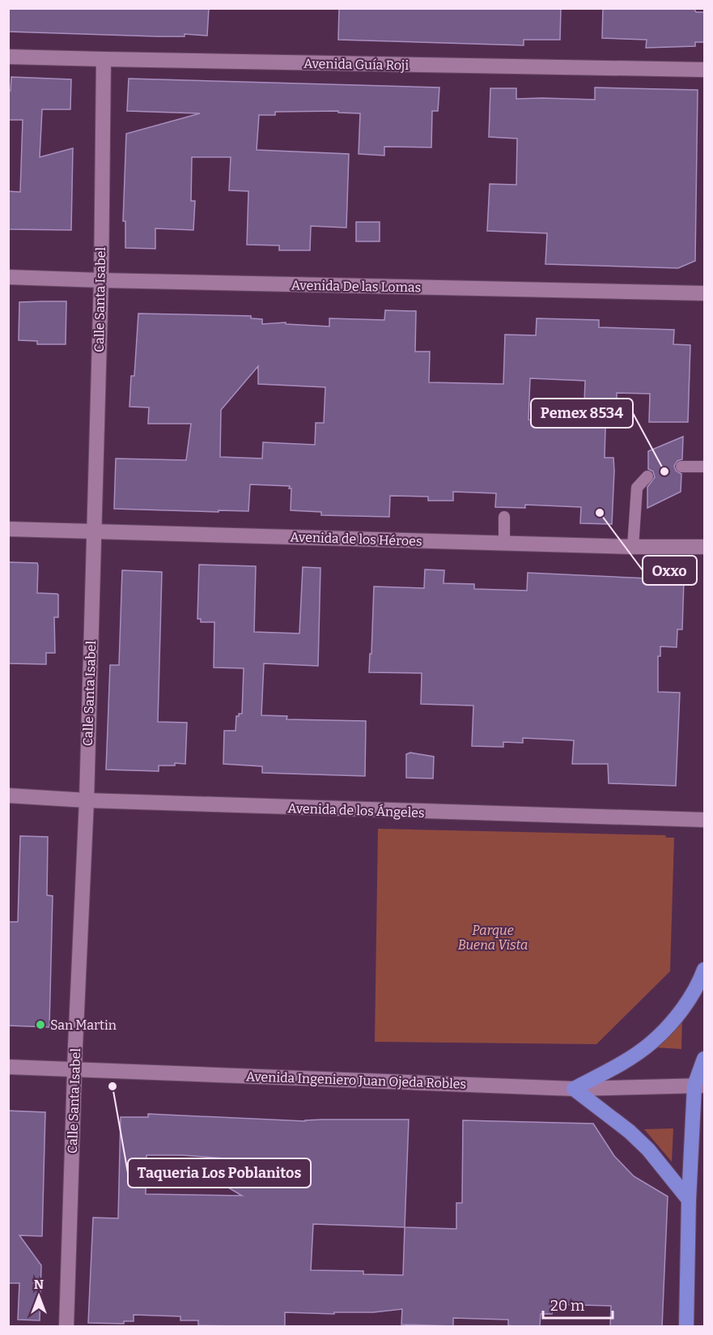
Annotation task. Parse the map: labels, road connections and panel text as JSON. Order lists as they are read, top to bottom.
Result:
{
  "streets": {
    "street": [
      "Avenida Guía Roji",
      "Avenida De las Lomas",
      "Calle Santa Isabel",
      "Avenida de los Héroes",
      "Avenida de los Ángeles",
      "Avenida Ingeniero Juan Ojeda Robles"
    ]
  },
  "crossings": [
    ["Avenida Guía Roji", "Calle Santa Isabel"],
    ["Avenida De las Lomas", "Calle Santa Isabel"],
    ["Calle Santa Isabel", "Avenida de los Héroes"],
    ["Calle Santa Isabel", "Avenida de los Ángeles"],
    ["Calle Santa Isabel", "Avenida Ingeniero Juan Ojeda Robles"]
  ],
  "parks": ["Parque Buena Vista"],
  "places": [
    "Pemex 8534",
    "Oxxo",
    "San Martin",
    "Taqueria Los Poblanitos"
  ],
  "scale_bar": "20 m",
  "north": "top"
}
